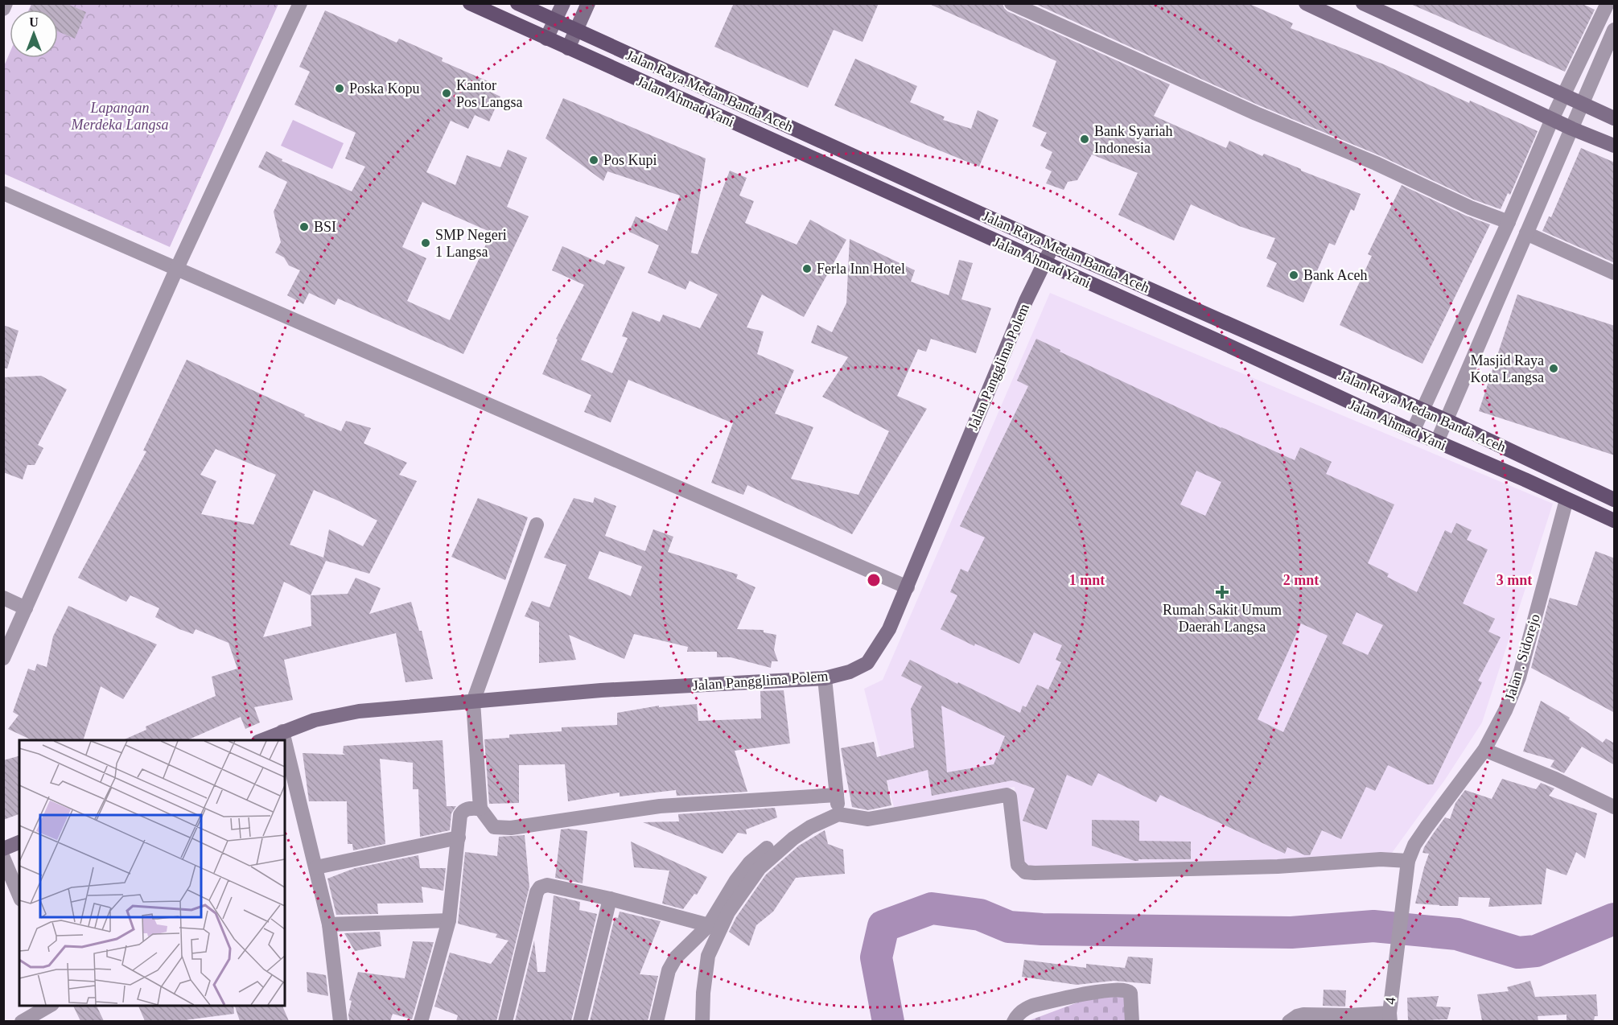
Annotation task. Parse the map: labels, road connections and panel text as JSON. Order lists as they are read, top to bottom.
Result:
{
  "streets": {
    "main road": ["Jalan Raya Medan Banda Aceh", "Jalan Ahmad Yani"],
    "street": ["Jalan Pangglima Polem", "Jalan . Sidorejo", "4"]
  },
  "crossings": [
    ["Jalan Raya Medan Banda Aceh", "Jalan Pangglima Polem"],
    ["Jalan Ahmad Yani", "Jalan Pangglima Polem"],
    ["Jalan Ahmad Yani", "Jalan . Sidorejo"],
    ["Jalan . Sidorejo", "4"]
  ],
  "parks": ["Lapangan Merdeka Langsa"],
  "places": {
    "other": [
      "Poska Kopu",
      "Kantor Pos Langsa",
      "Bank Syariah Indonesia",
      "Pos Kupi",
      "BSI",
      "SMP Negeri 1 Langsa",
      "Ferla Inn Hotel",
      "Bank Aceh",
      "Masjid Raya Kota Langsa"
    ],
    "health": ["Rumah Sakit Umum Daerah Langsa"]
  },
  "north": "top",
  "rings": ["1 mnt", "2 mnt", "3 mnt"]
}
